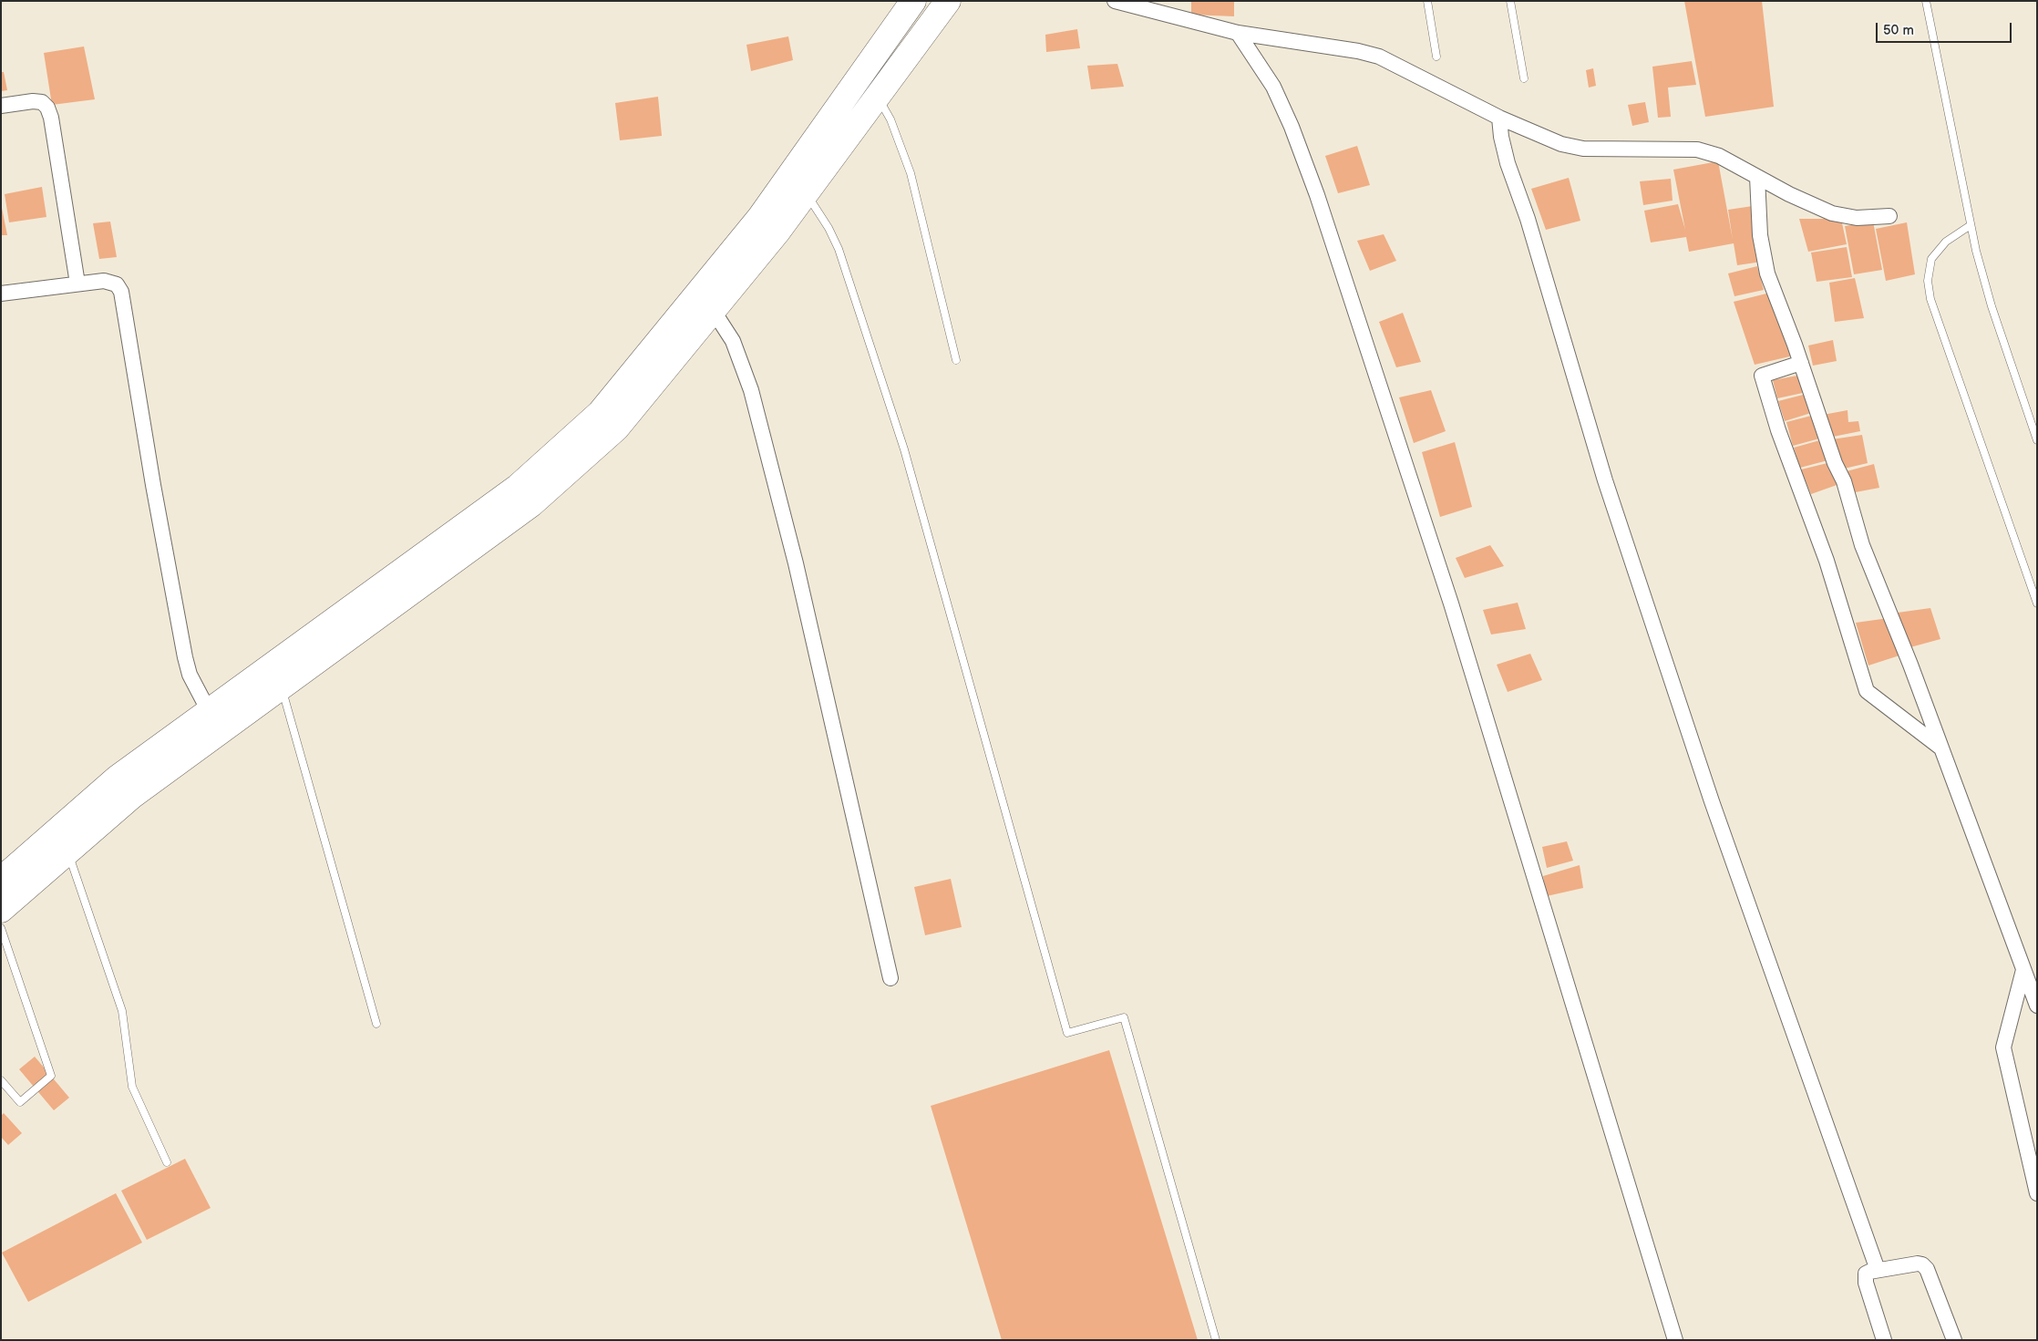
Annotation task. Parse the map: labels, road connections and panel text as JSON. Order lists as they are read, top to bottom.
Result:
{
  "scale_bar": "50 m"
}
